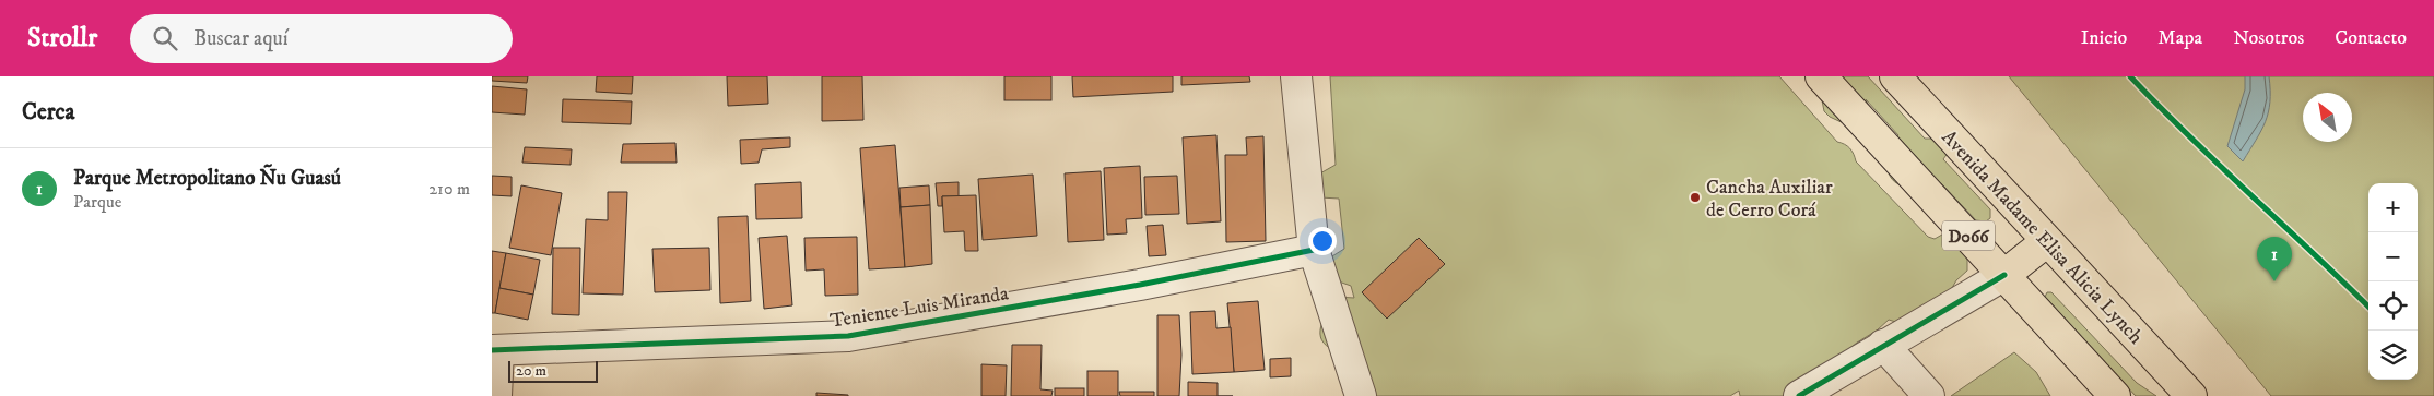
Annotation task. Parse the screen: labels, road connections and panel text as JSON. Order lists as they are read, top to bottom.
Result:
{
  "streets": {
    "highway": ["D066", "Avenida Madame Elisa Alicia Lynch"],
    "street": ["Teniente Luis Miranda"]
  },
  "places": ["Cancha Auxiliar de Cerro Corá"],
  "scale_bar": "20 m",
  "north": "top left",
  "page": {
    "header": "Strollr",
    "search": "Buscar aquí",
    "nav": [
      "Inicio",
      "Mapa",
      "Nosotros",
      "Contacto"
    ],
    "heading": "Cerca",
    "list": [
      {
        "mark": "1",
        "name": "Parque Metropolitano Ñu Guasú",
        "note": "Parque",
        "value": "210 m"
      }
    ],
    "map_buttons": ["+", "−"],
    "pins": "1",
    "scale": "20 m"
  }
}
